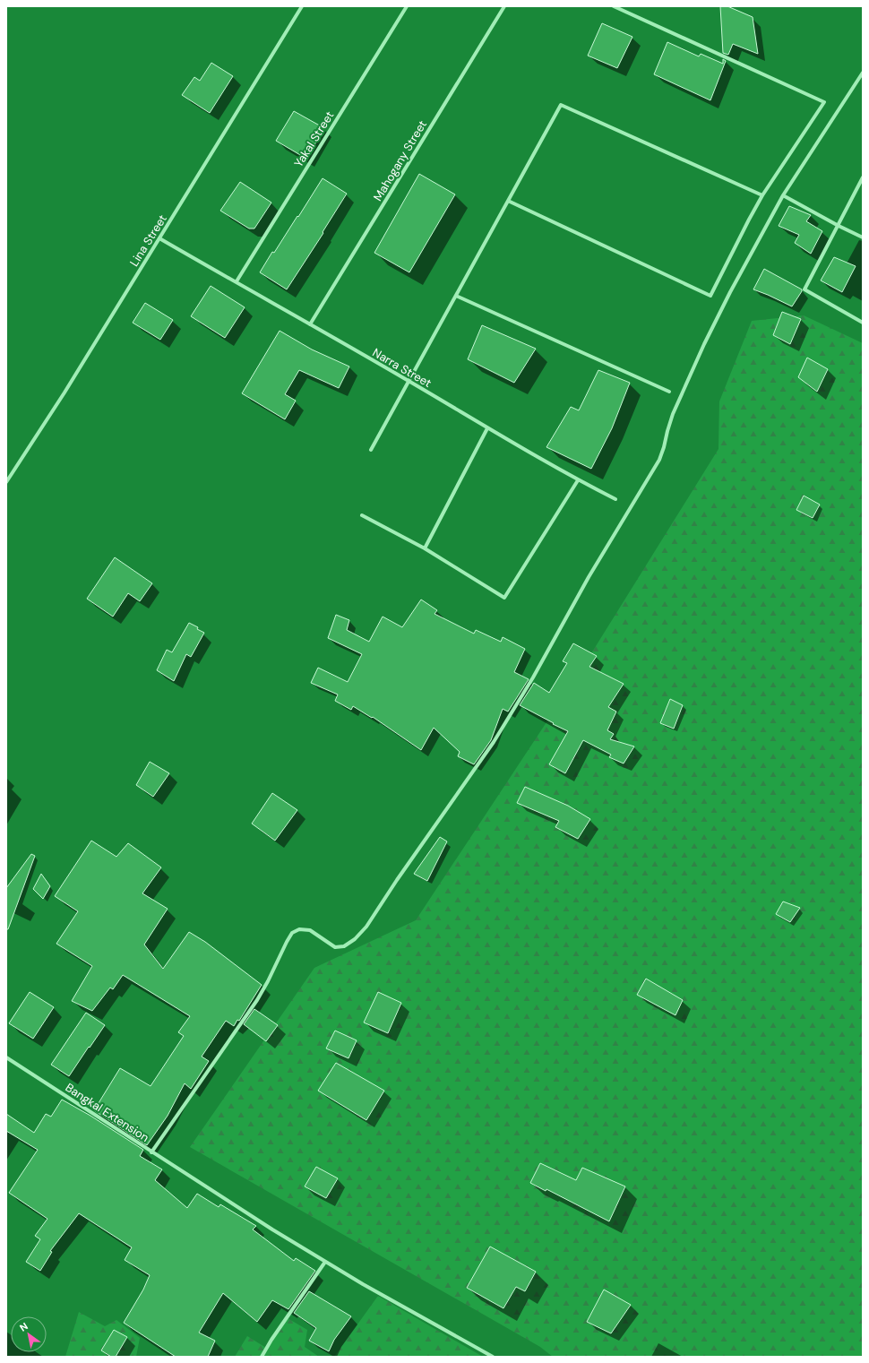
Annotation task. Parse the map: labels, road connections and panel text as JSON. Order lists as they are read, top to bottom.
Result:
{
  "streets": {
    "street": [
      "Yakal Street",
      "Mahogany Street",
      "Lina Street",
      "Narra Street",
      "Bangkal Extension"
    ]
  },
  "crossings": [
    ["Yakal Street", "Narra Street"],
    ["Mahogany Street", "Narra Street"],
    ["Lina Street", "Narra Street"]
  ],
  "north": "top left"
}
